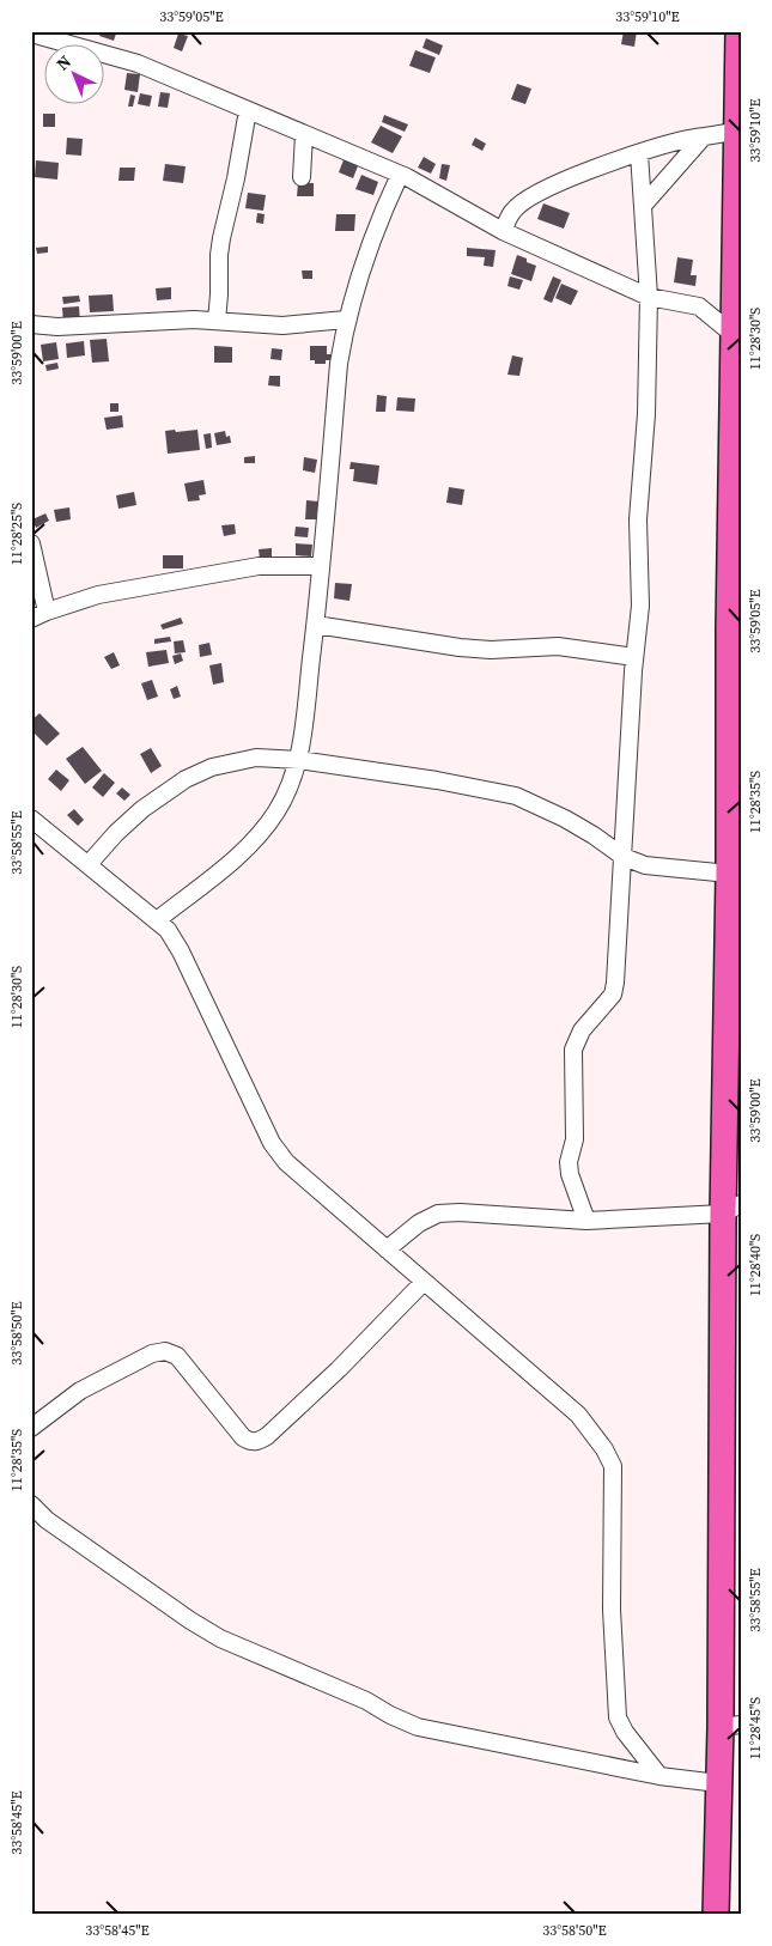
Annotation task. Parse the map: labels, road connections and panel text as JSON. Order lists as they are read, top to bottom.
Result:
{
  "north": "top left",
  "coordinates": [
    "33°59'05\"E",
    "33°59'10\"E",
    "11°28'30\"S",
    "33°59'00\"E",
    "11°28'25\"S",
    "11°28'35\"S",
    "33°58'55\"E",
    "11°28'40\"S",
    "33°58'50\"E",
    "11°28'45\"S",
    "33°58'45\"E"
  ]
}
